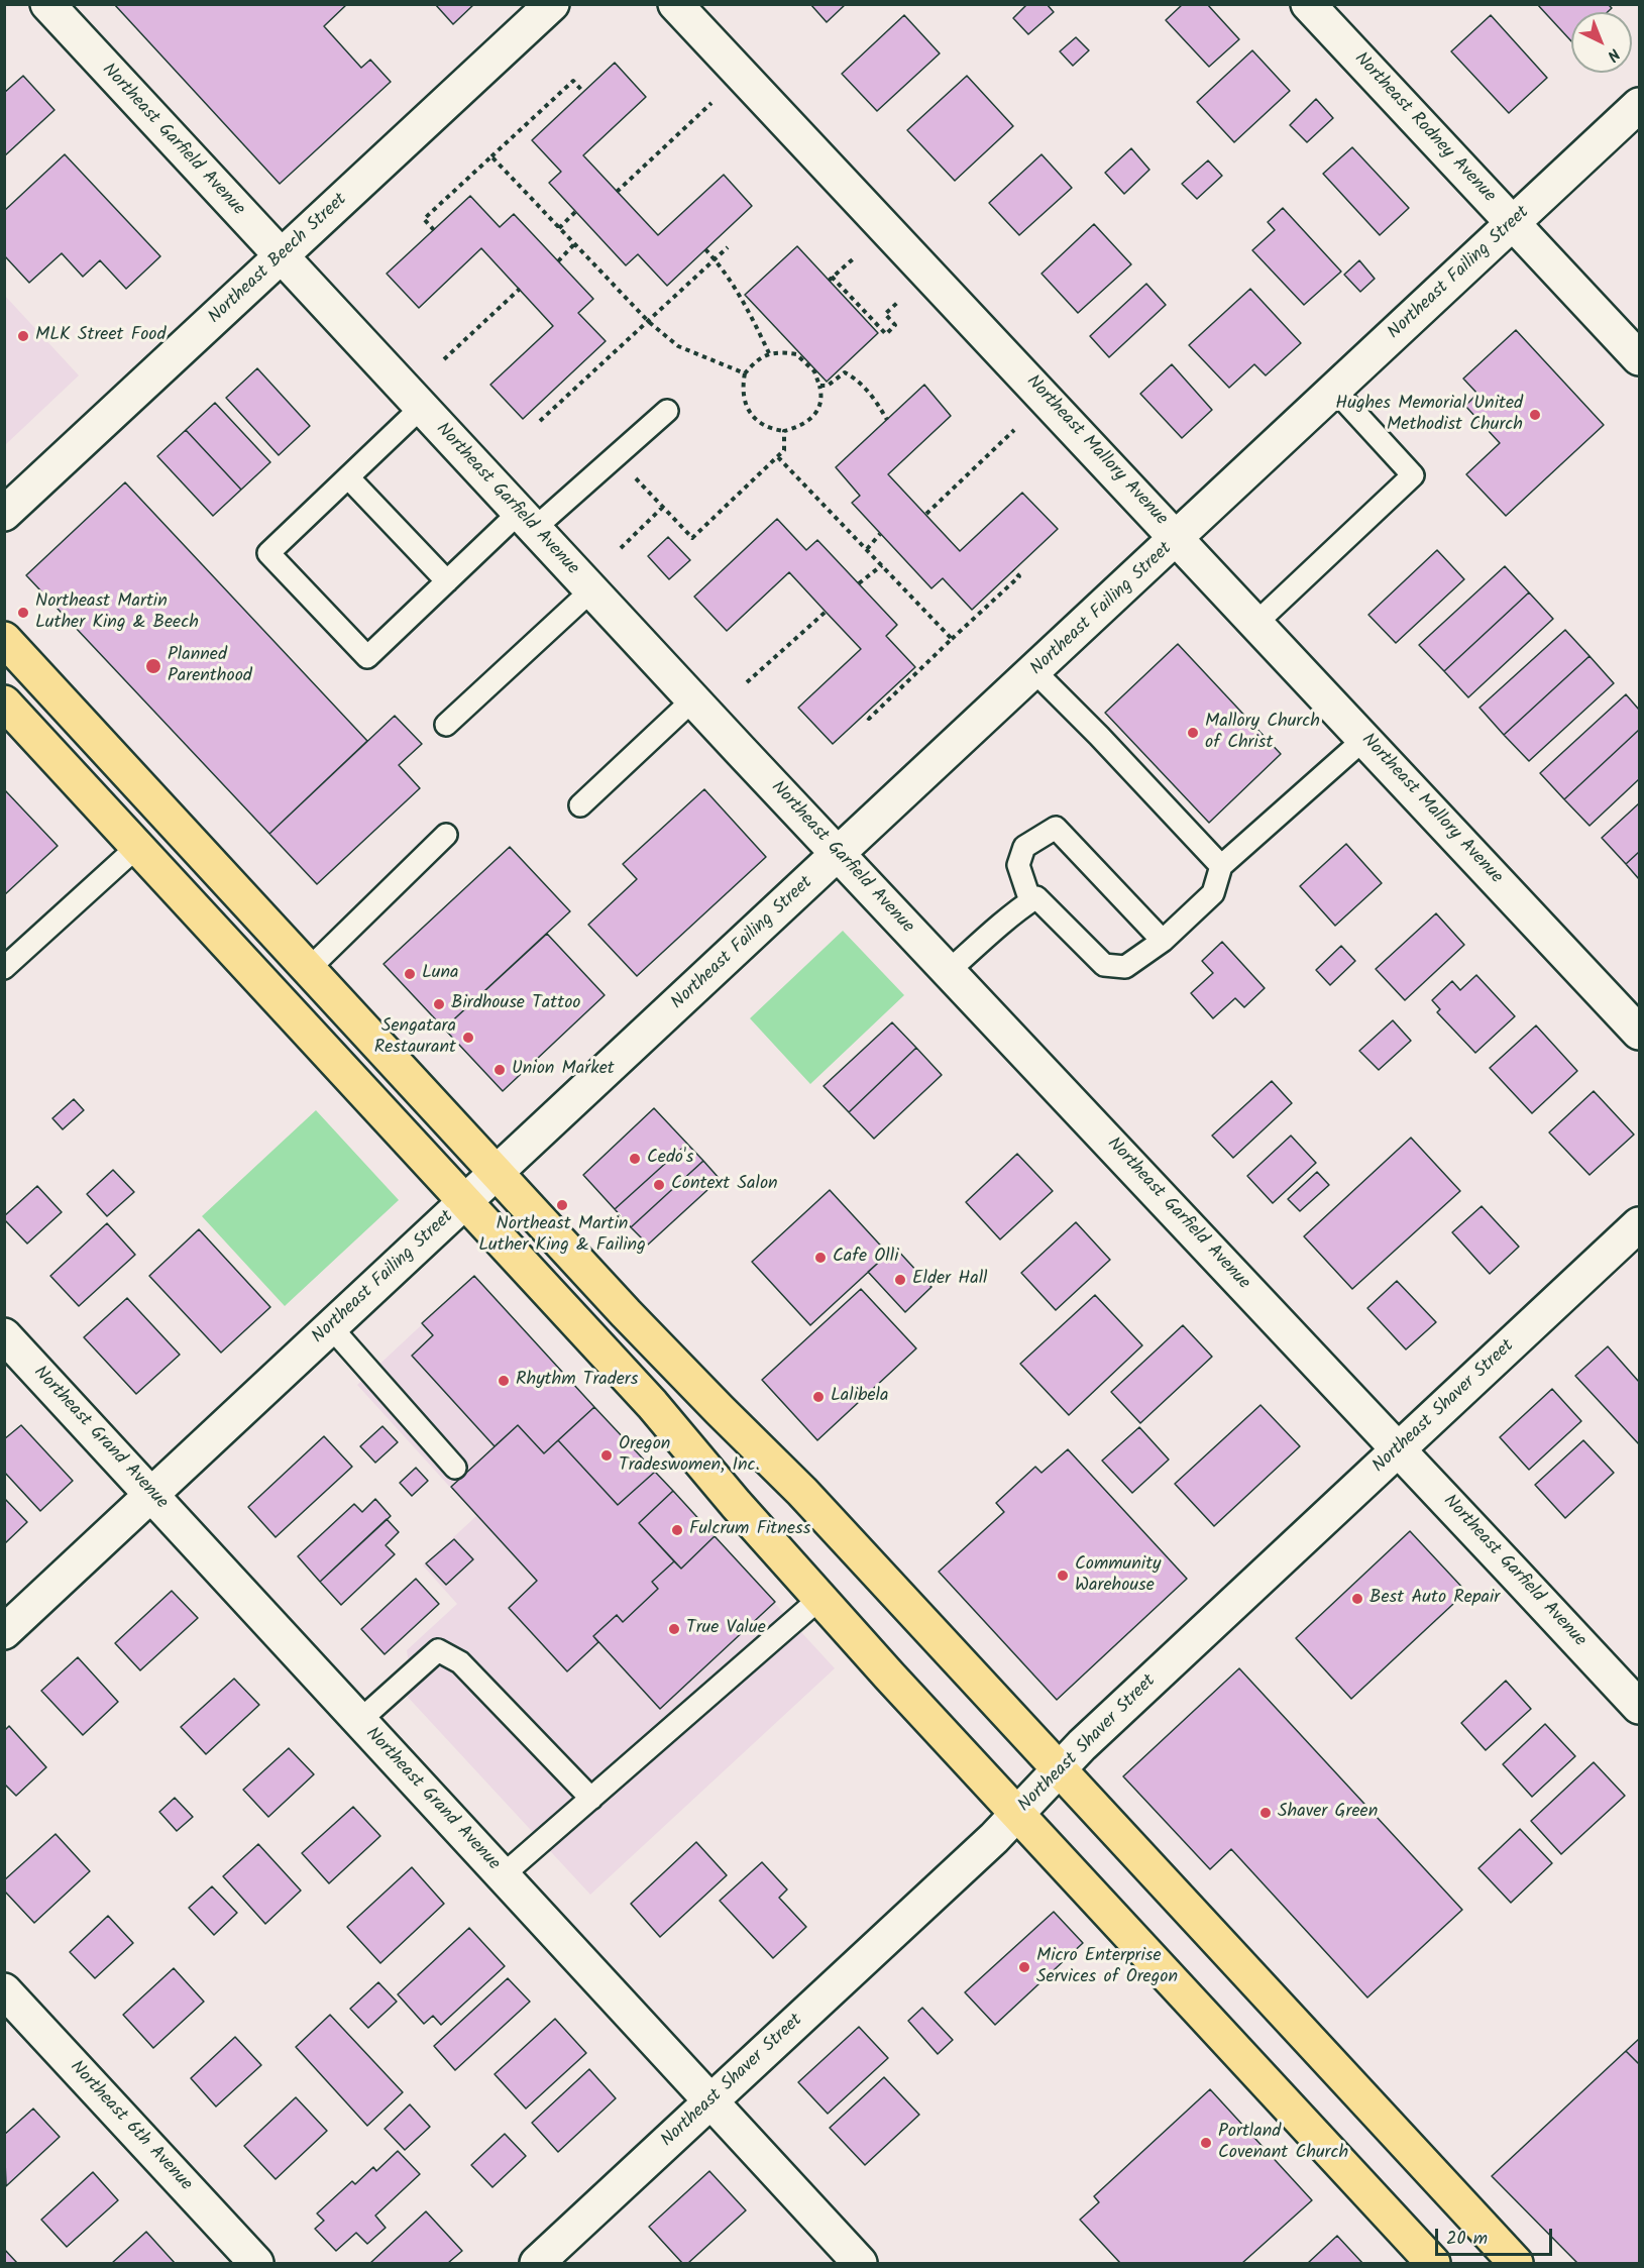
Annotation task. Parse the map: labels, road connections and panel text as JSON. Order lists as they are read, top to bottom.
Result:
{
  "streets": {
    "street": [
      "Northeast Rodney Avenue",
      "Northeast Garfield Avenue",
      "Northeast Beech Street",
      "Northeast Failing Street",
      "Northeast Mallory Avenue",
      "Northeast Shaver Street",
      "Northeast Grand Avenue",
      "Northeast 6th Avenue"
    ]
  },
  "crossings": [
    ["Northeast Rodney Avenue", "Northeast Failing Street"],
    ["Northeast Garfield Avenue", "Northeast Beech Street"],
    ["Northeast Garfield Avenue", "Northeast Failing Street"],
    ["Northeast Garfield Avenue", "Northeast Shaver Street"],
    ["Northeast Failing Street", "Northeast Mallory Avenue"],
    ["Northeast Failing Street", "Northeast Grand Avenue"],
    ["Northeast Shaver Street", "Northeast Grand Avenue"]
  ],
  "places": [
    "MLK Street Food",
    "Hughes Memorial United Methodist Church",
    "Northeast Martin Luther King & Beech",
    "Planned Parenthood",
    "Mallory Church of Christ",
    "Luna",
    "Birdhouse Tattoo",
    "Sengatara Restaurant",
    "Union Market",
    "Cedo's",
    "Context Salon",
    "Northeast Martin Luther King & Failing",
    "Cafe Olli",
    "Elder Hall",
    "Rhythm Traders",
    "Lalibela",
    "Oregon Tradeswomen, Inc.",
    "Fulcrum Fitness",
    "Community Warehouse",
    "Best Auto Repair",
    "True Value",
    "Shaver Green",
    "Micro Enterprise Services of Oregon",
    "Portland Covenant Church"
  ],
  "scale_bar": "20 m",
  "north": "bottom right"
}
